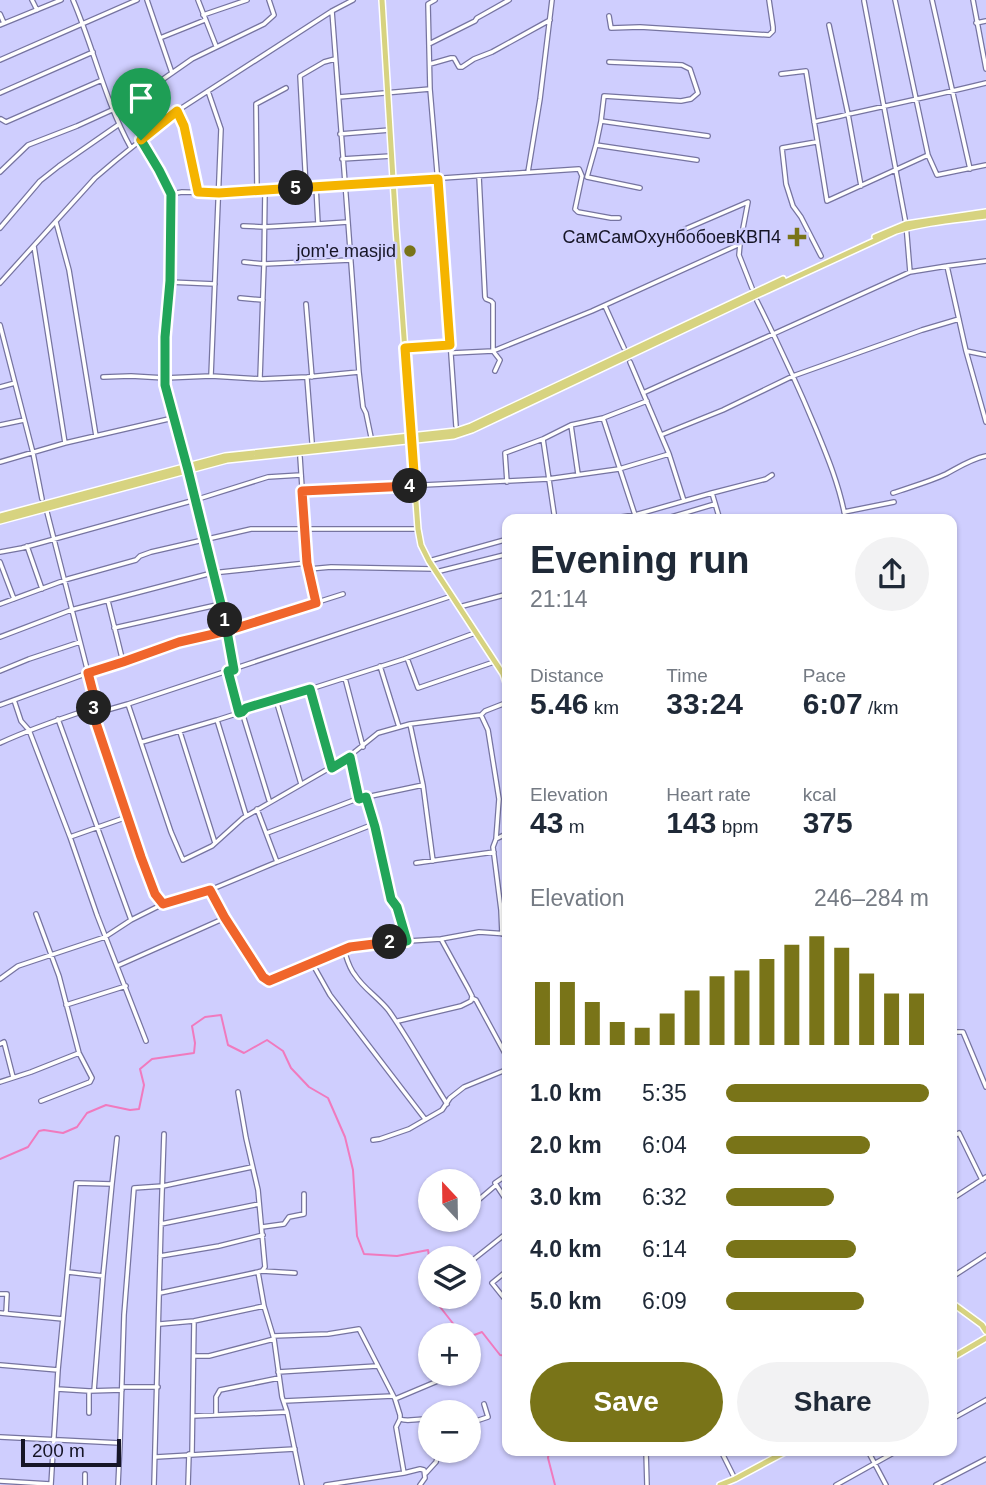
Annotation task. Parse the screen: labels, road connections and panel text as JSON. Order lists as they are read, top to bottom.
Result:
{
  "places": {
    "health": ["СамСамОхунбобоевКВП4"],
    "other": ["jom'e masjid"]
  },
  "scale_bar": "200 m",
  "north": "top",
  "page": {
    "pins": [
      "5",
      "4",
      "1",
      "3",
      "2"
    ],
    "heading": ["Evening run", "21:14"],
    "stats": [
      ["Distance", "5.46 km"],
      ["Time", "33:24"],
      ["Pace", "6:07 /km"],
      ["Elevation", "43 m"],
      ["Heart rate", "143 bpm"],
      ["kcal", "375"]
    ],
    "chart": ["Elevation", "246–284 m"],
    "list": [
      {
        "name": "1.0 km",
        "note": "5:35"
      },
      {
        "name": "2.0 km",
        "note": "6:04"
      },
      {
        "name": "3.0 km",
        "note": "6:32"
      },
      {
        "name": "4.0 km",
        "note": "6:14"
      },
      {
        "name": "5.0 km",
        "note": "6:09"
      }
    ],
    "map_buttons": ["+", "−"],
    "buttons": ["Save", "Share"],
    "scale": "200 m"
  }
}
